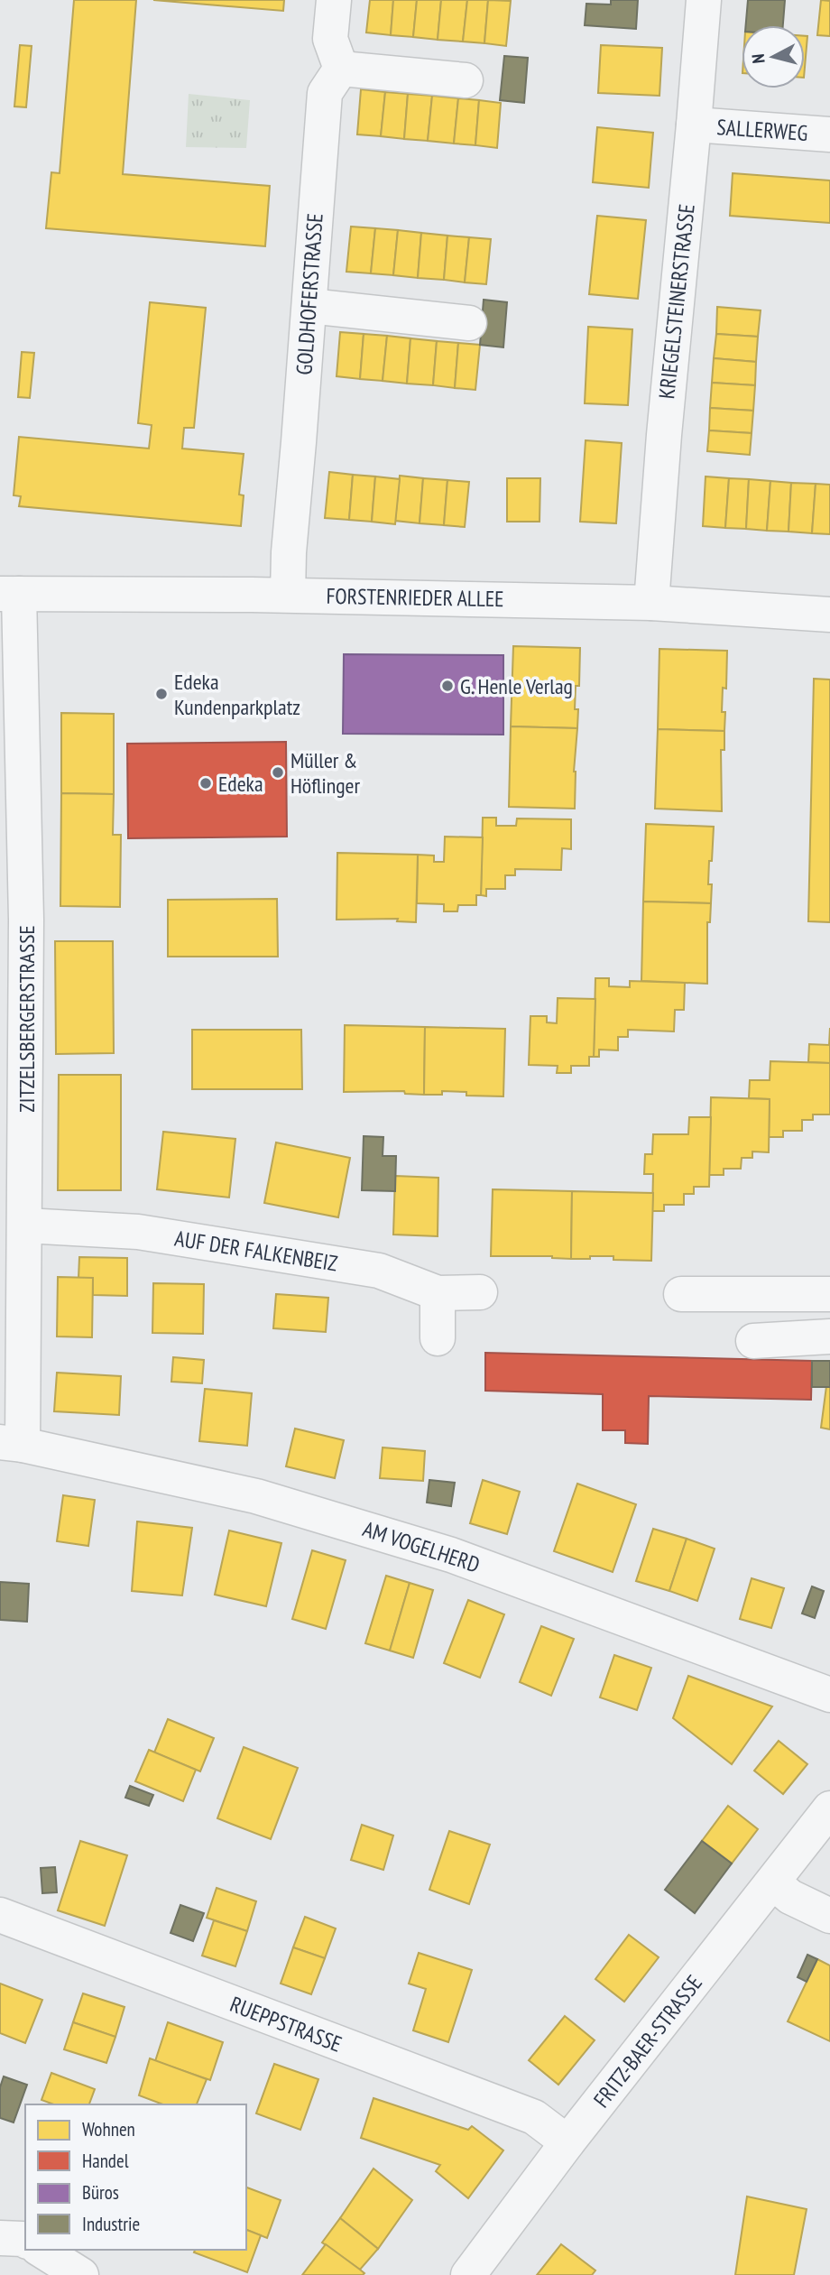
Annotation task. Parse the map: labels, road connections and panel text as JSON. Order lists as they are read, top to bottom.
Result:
{
  "streets": {
    "street": [
      "SALLERWEG",
      "GOLDHOFERSTRASSE",
      "KRIEGELSTEINERSTRASSE",
      "FORSTENRIEDER ALLEE",
      "ZITZELSBERGERSTRASSE",
      "AUF DER FALKENBEIZ",
      "AM VOGELHERD",
      "RUEPPSTRASSE",
      "FRITZ-BAER-STRASSE"
    ]
  },
  "crossings": [
    ["SALLERWEG", "KRIEGELSTEINERSTRASSE"],
    ["GOLDHOFERSTRASSE", "FORSTENRIEDER ALLEE"],
    ["KRIEGELSTEINERSTRASSE", "FORSTENRIEDER ALLEE"],
    ["FORSTENRIEDER ALLEE", "ZITZELSBERGERSTRASSE"],
    ["ZITZELSBERGERSTRASSE", "AUF DER FALKENBEIZ"],
    ["ZITZELSBERGERSTRASSE", "AM VOGELHERD"],
    ["RUEPPSTRASSE", "FRITZ-BAER-STRASSE"]
  ],
  "places": [
    "G. Henle Verlag",
    "Edeka Kundenparkplatz",
    "Müller & Höflinger",
    "Edeka"
  ],
  "legend": [
    "Wohnen",
    "Handel",
    "Büros",
    "Industrie"
  ],
  "north": "left"
}
